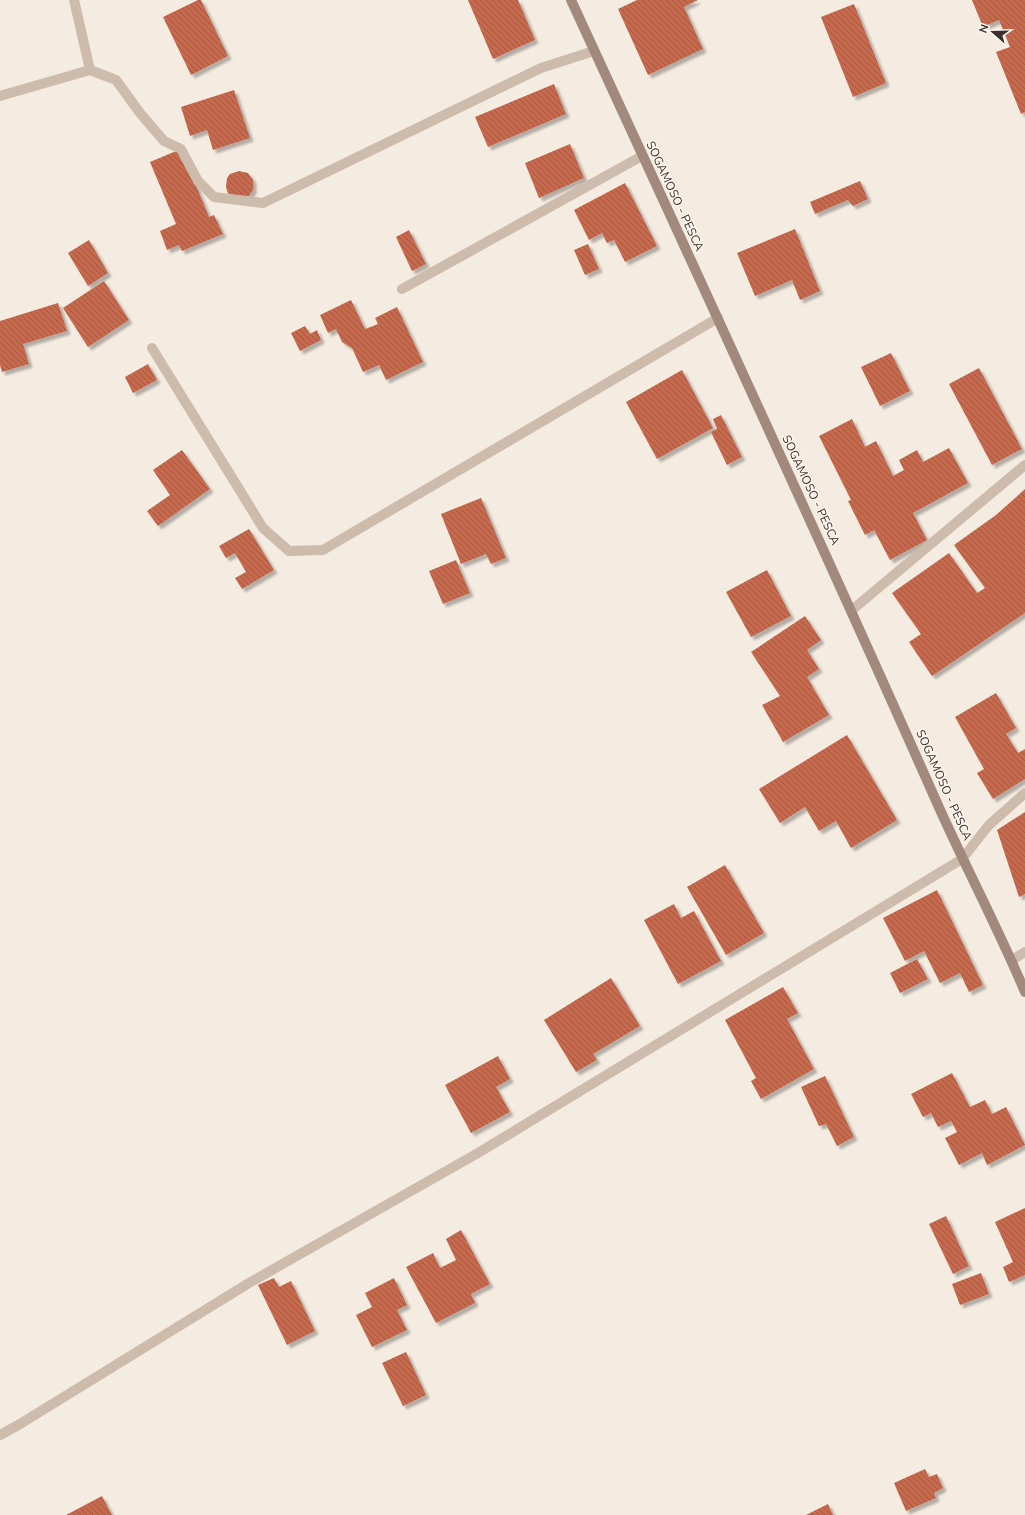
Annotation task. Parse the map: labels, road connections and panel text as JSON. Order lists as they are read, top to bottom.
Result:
{
  "streets": {
    "main road": ["SOGAMOSO - PESCA"]
  },
  "north": "left"
}
